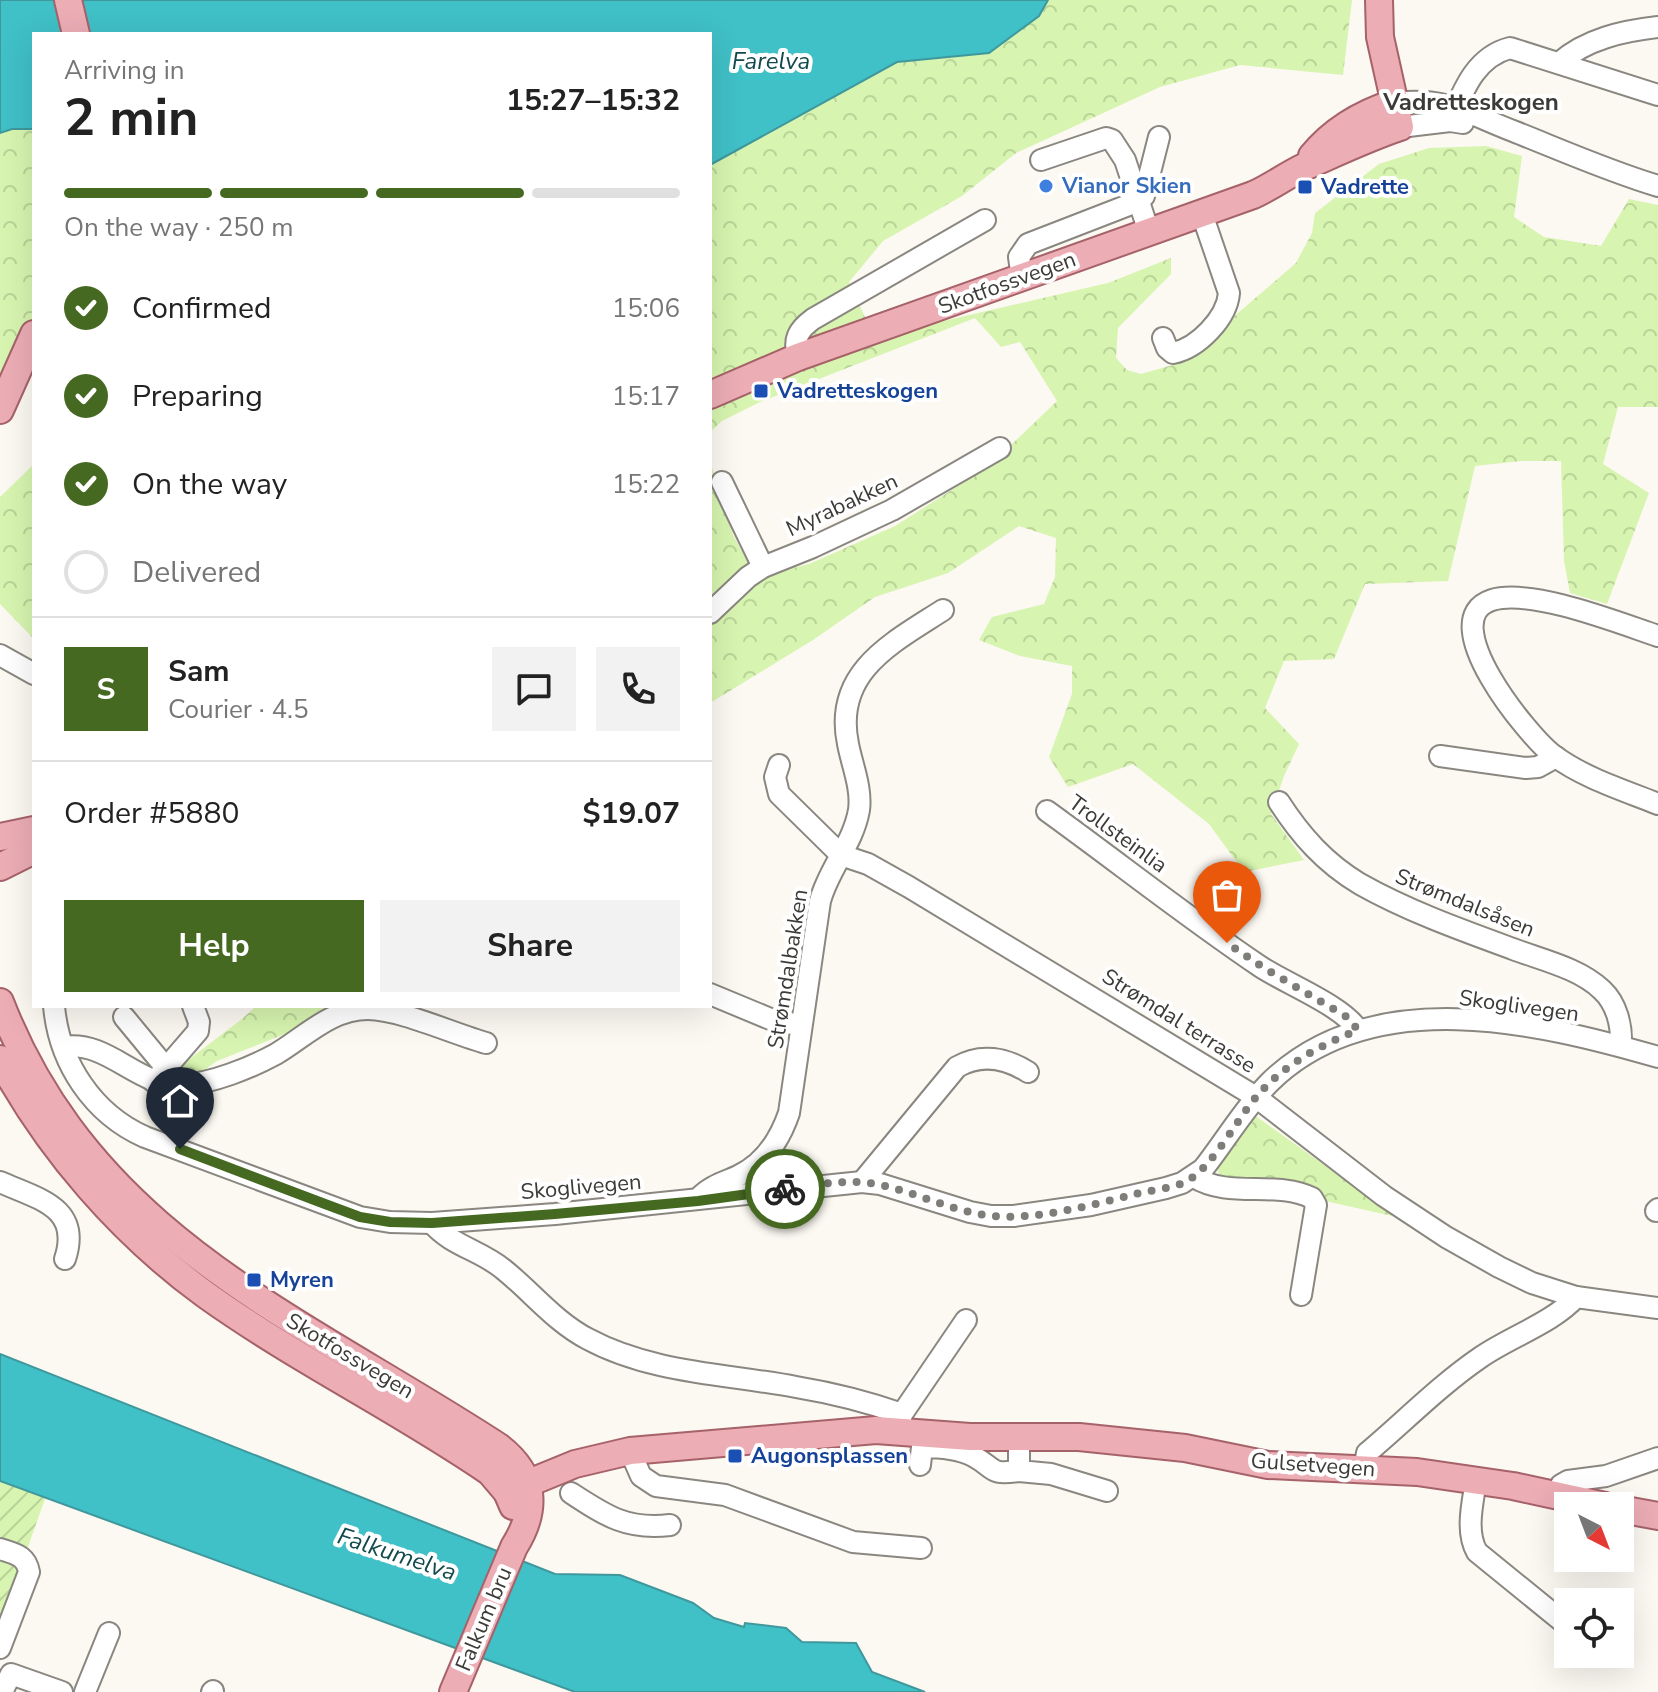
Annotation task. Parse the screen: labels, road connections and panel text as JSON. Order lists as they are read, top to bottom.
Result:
{
  "streets": {
    "main road": ["Skotfossvegen", "Gulsetvegen", "Falkum bru"],
    "street": [
      "Myrabakken",
      "Trollsteinlia",
      "Strømdalsåsen",
      "Strømdalbakken",
      "Skoglivegen",
      "Strømdal terrasse"
    ]
  },
  "crossings": [
    ["Skotfossvegen", "Gulsetvegen"],
    ["Skotfossvegen", "Falkum bru"],
    ["Trollsteinlia", "Skoglivegen"],
    ["Strømdalsåsen", "Skoglivegen"],
    ["Strømdalbakken", "Skoglivegen"],
    ["Strømdalbakken", "Strømdal terrasse"],
    ["Skoglivegen", "Strømdal terrasse"],
    ["Gulsetvegen", "Falkum bru"]
  ],
  "districts": ["Vadretteskogen"],
  "water": ["Farelva", "Falkumelva"],
  "places": {
    "other": ["Vianor Skien"],
    "transit": [
      "Vadrette",
      "Vadretteskogen",
      "Myren",
      "Augonsplassen"
    ]
  },
  "north": "bottom right",
  "page": {
    "heading": ["2 min", "Arriving in", "15:27–15:32"],
    "panel": [
      "Sam",
      "Courier · 4.5",
      "Order #5880",
      "$19.07"
    ],
    "bar": "On the way · 250 m",
    "list": [
      ["Confirmed", "15:06"],
      ["Preparing", "15:17"],
      ["On the way", "15:22"],
      "Delivered"
    ],
    "round": "S",
    "buttons": ["Help", "Share"]
  }
}
